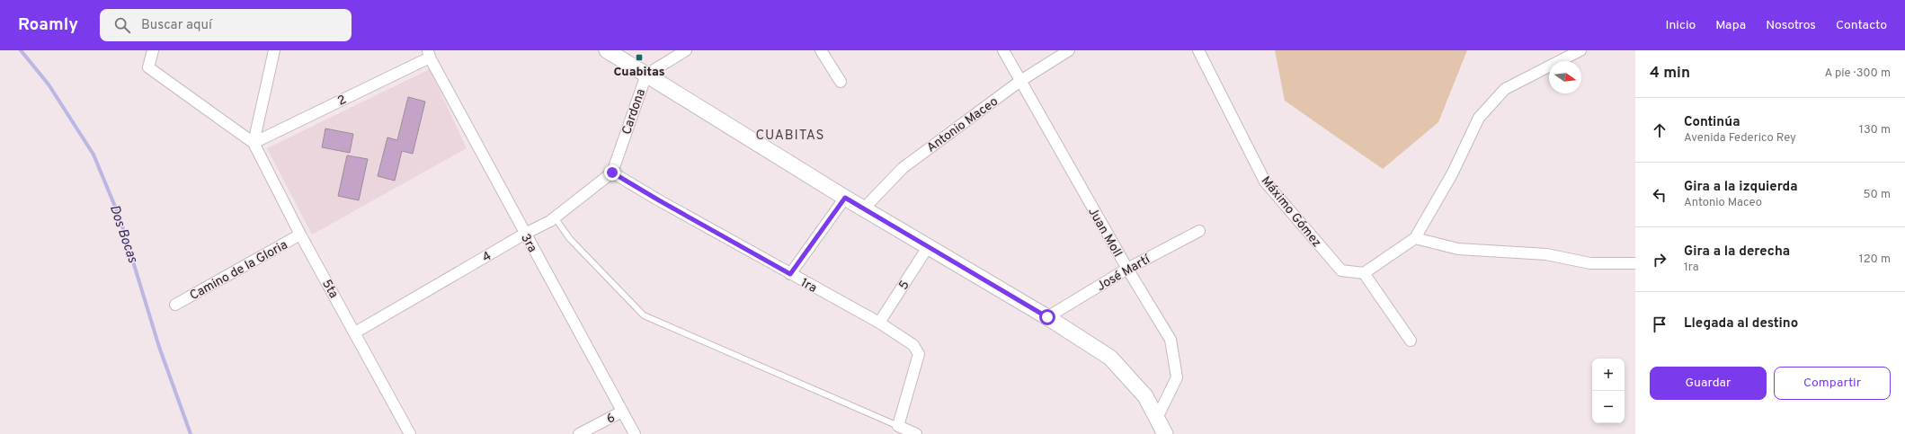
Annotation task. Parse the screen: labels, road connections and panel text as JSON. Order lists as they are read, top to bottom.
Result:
{
  "streets": {
    "street": [
      "2",
      "Cardona",
      "Antonio Maceo",
      "Máximo Gómez",
      "Juan Moll",
      "3ra",
      "4",
      "Camino de la Gloria",
      "José Martí",
      "1ra",
      "5",
      "5ta",
      "6"
    ]
  },
  "crossings": [
    ["2", "3ra"],
    ["2", "5ta"],
    ["Cardona", "4"],
    ["Cardona", "1ra"],
    ["Antonio Maceo", "Juan Moll"],
    ["Juan Moll", "José Martí"],
    ["3ra", "4"],
    ["3ra", "6"],
    ["4", "1ra"],
    ["4", "5ta"],
    ["Camino de la Gloria", "5ta"],
    ["1ra", "5"]
  ],
  "districts": ["CUABITAS"],
  "water": ["Dos Bocas"],
  "places": {
    "transit": ["Cuabitas"]
  },
  "north": "right",
  "page": {
    "header": "Roamly",
    "search": "Buscar aquí",
    "nav": [
      "Inicio",
      "Mapa",
      "Nosotros",
      "Contacto"
    ],
    "heading": ["4 min", "A pie · 300 m"],
    "list": [
      ["Continúa", "Avenida Federico Rey", "130 m"],
      ["Gira a la izquierda", "Antonio Maceo", "50 m"],
      ["Gira a la derecha", "1ra", "120 m"],
      "Llegada al destino"
    ],
    "buttons": ["Guardar", "Compartir"],
    "map_buttons": ["+", "−"]
  }
}
